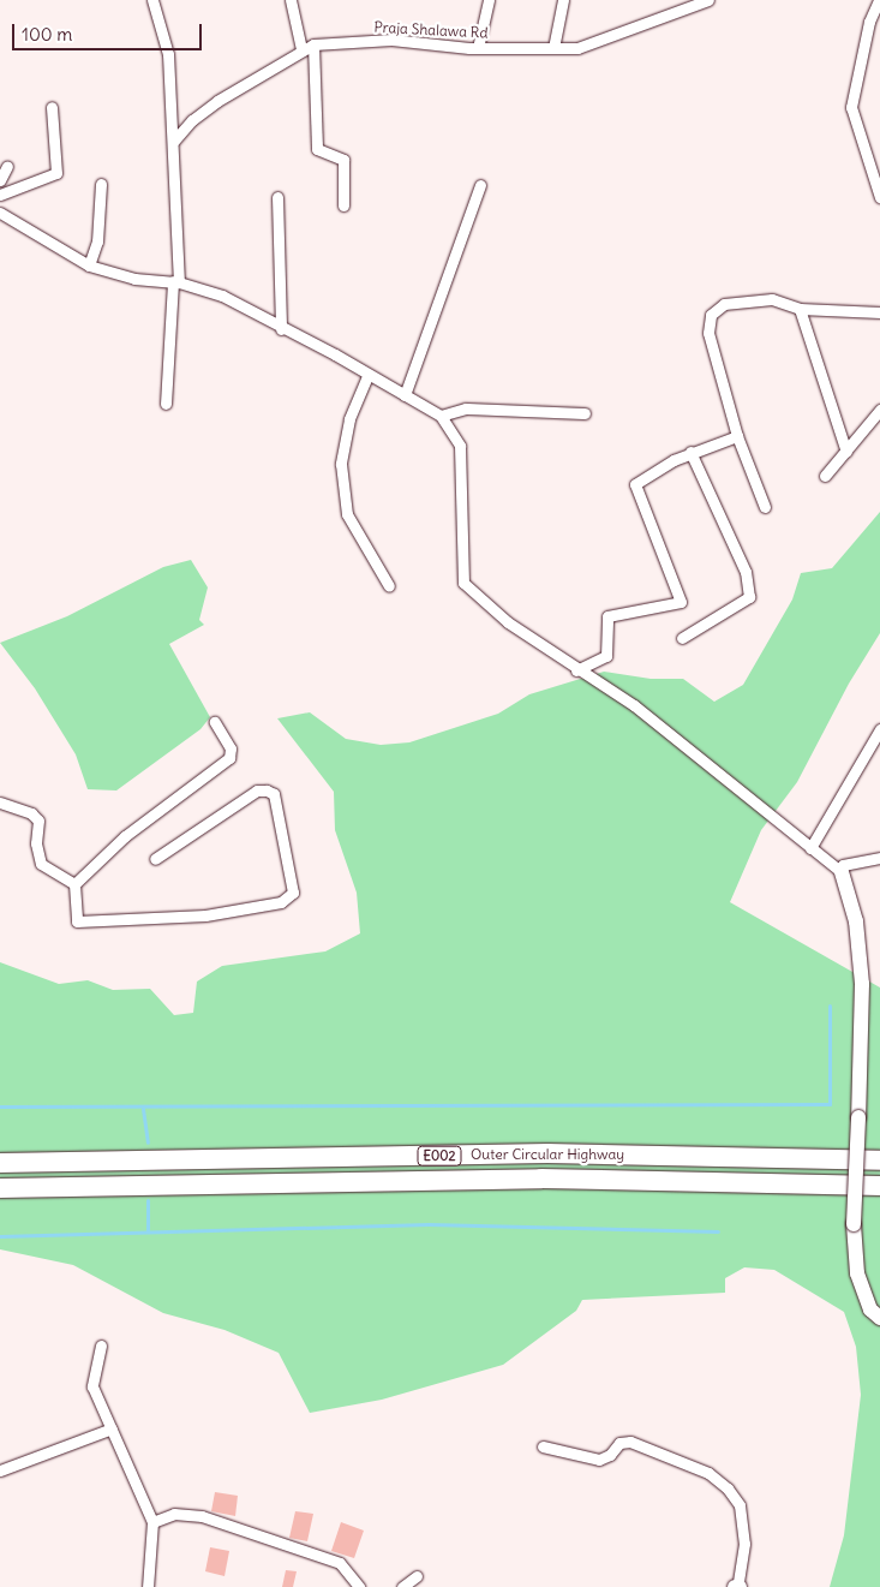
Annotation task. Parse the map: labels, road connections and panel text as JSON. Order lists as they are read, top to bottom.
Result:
{
  "streets": {
    "highway": ["Outer Circular Highway", "E002"],
    "street": ["Praja Shalawa Rd"]
  },
  "scale_bar": "100 m"
}
